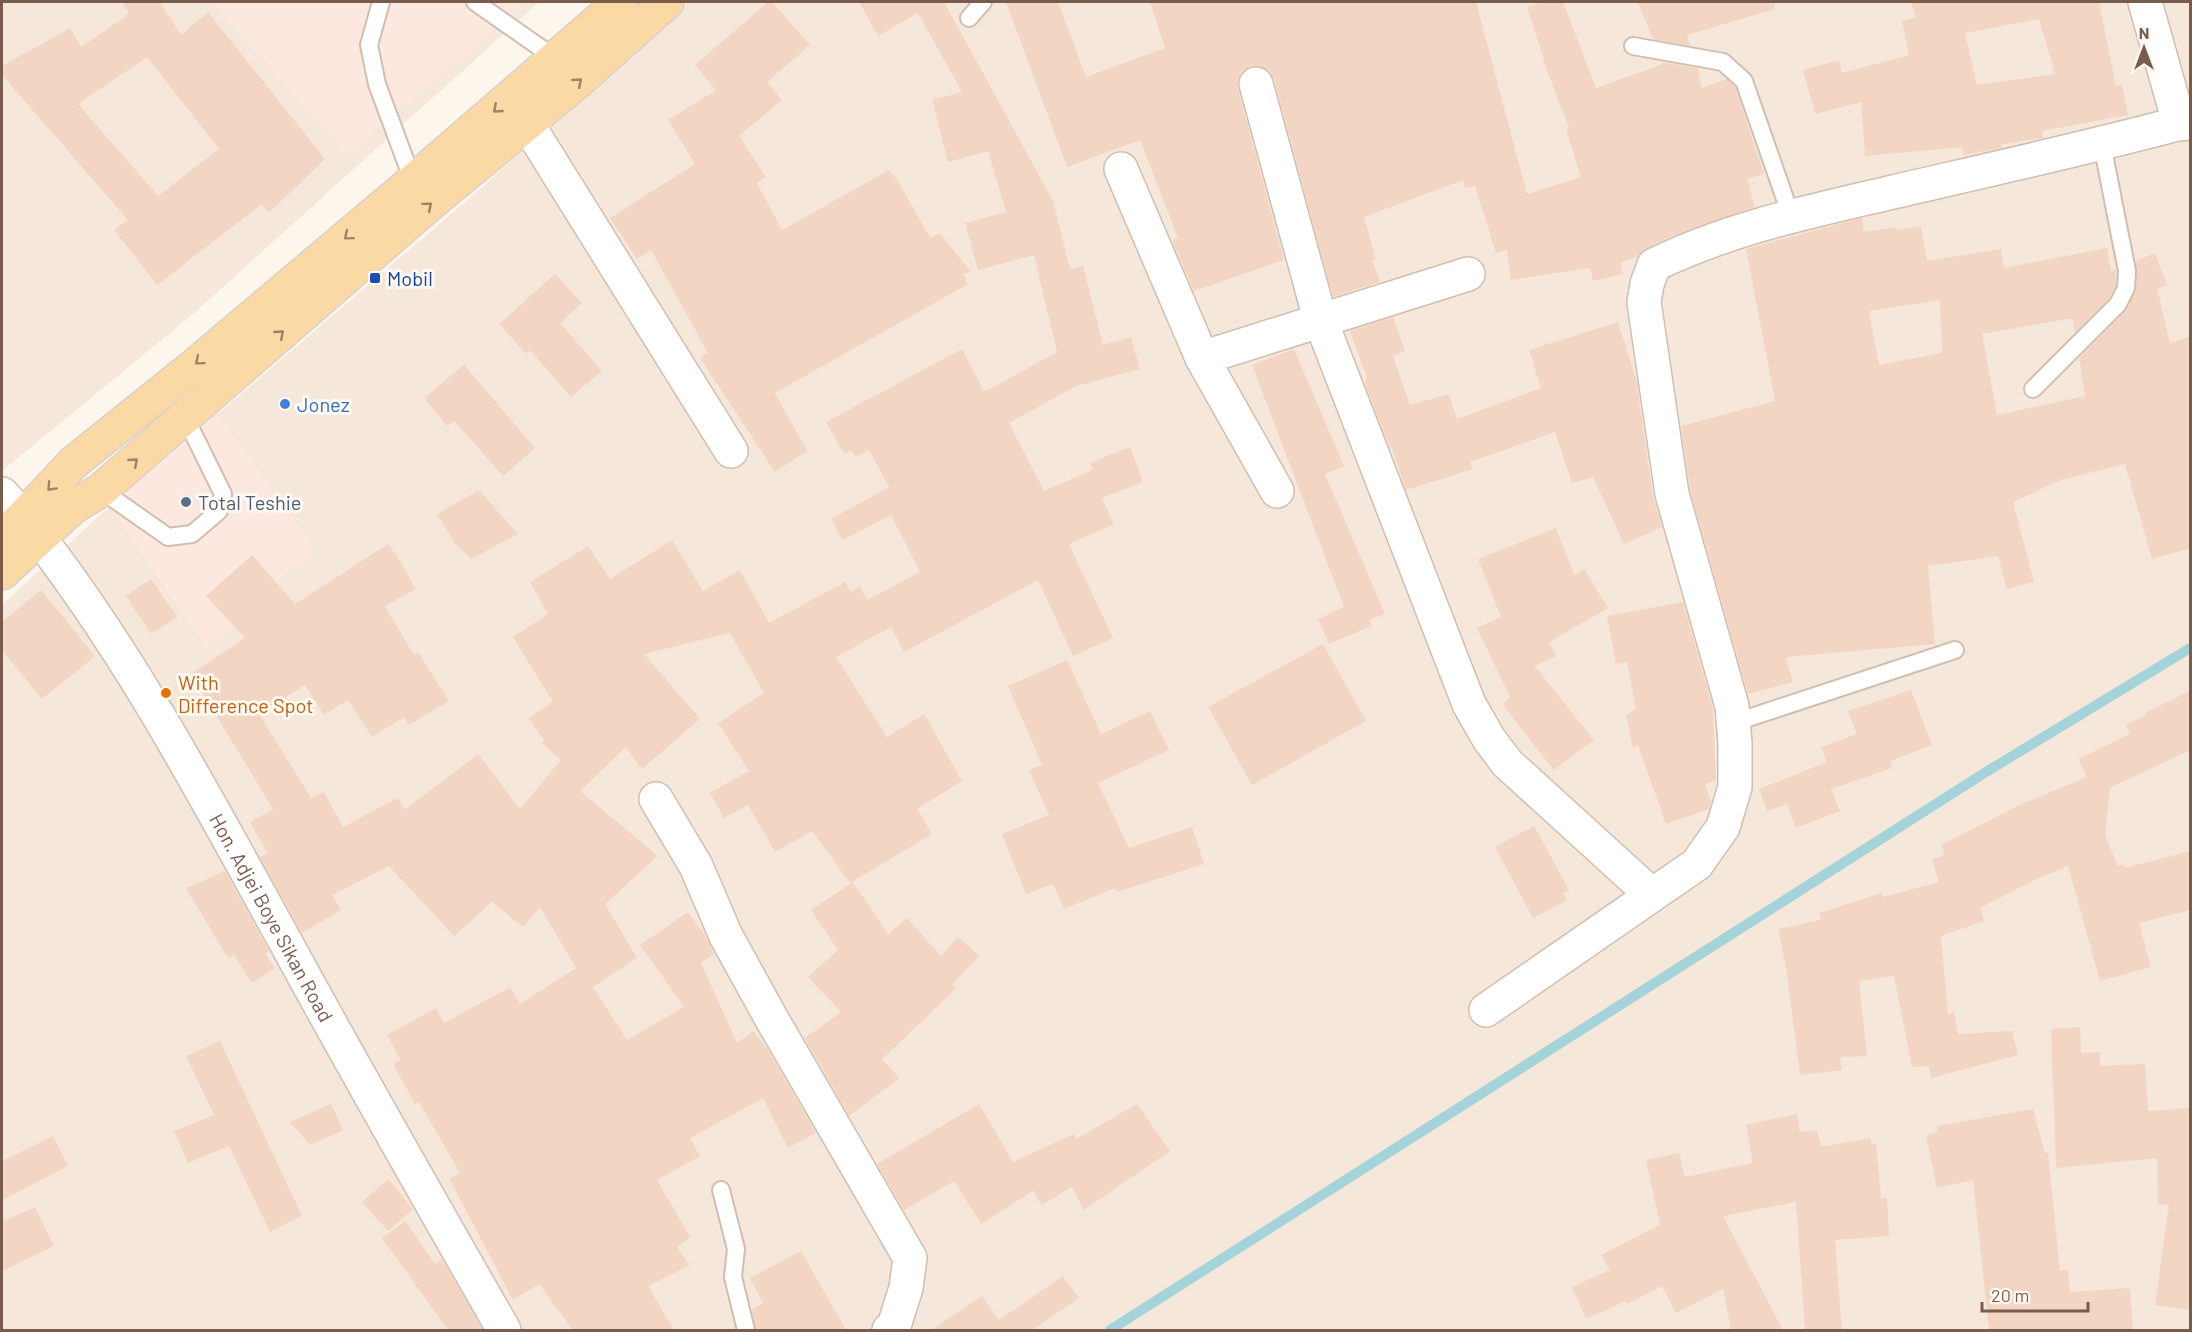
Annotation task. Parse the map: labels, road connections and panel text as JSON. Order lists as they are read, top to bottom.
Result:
{
  "streets": {
    "street": ["Hon. Adjei Boye Sikan Road"]
  },
  "places": {
    "transit": ["Mobil"],
    "other": ["Jonez", "Total Teshie", "With Difference Spot"]
  },
  "scale_bar": "20 m",
  "north": "top"
}
